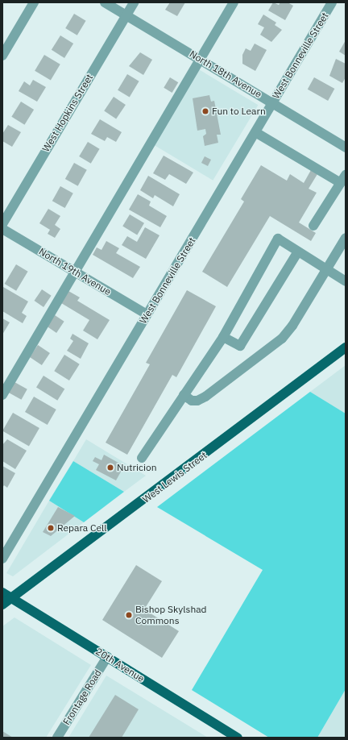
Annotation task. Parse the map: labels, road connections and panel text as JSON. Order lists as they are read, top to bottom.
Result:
{
  "streets": {
    "main road": ["West Lewis Street", "20th Avenue"],
    "street": [
      "West Bonneville Street",
      "North 18th Avenue",
      "West Hopkins Street",
      "North 19th Avenue",
      "Frontage Road"
    ]
  },
  "crossings": [
    ["West Bonneville Street", "North 18th Avenue"],
    ["West Bonneville Street", "North 19th Avenue"],
    ["North 18th Avenue", "West Hopkins Street"],
    ["West Lewis Street", "20th Avenue"],
    ["20th Avenue", "Frontage Road"]
  ],
  "places": [
    "Fun to Learn",
    "Nutricion",
    "Repara Cell",
    "Bishop Skylshad Commons"
  ]
}
